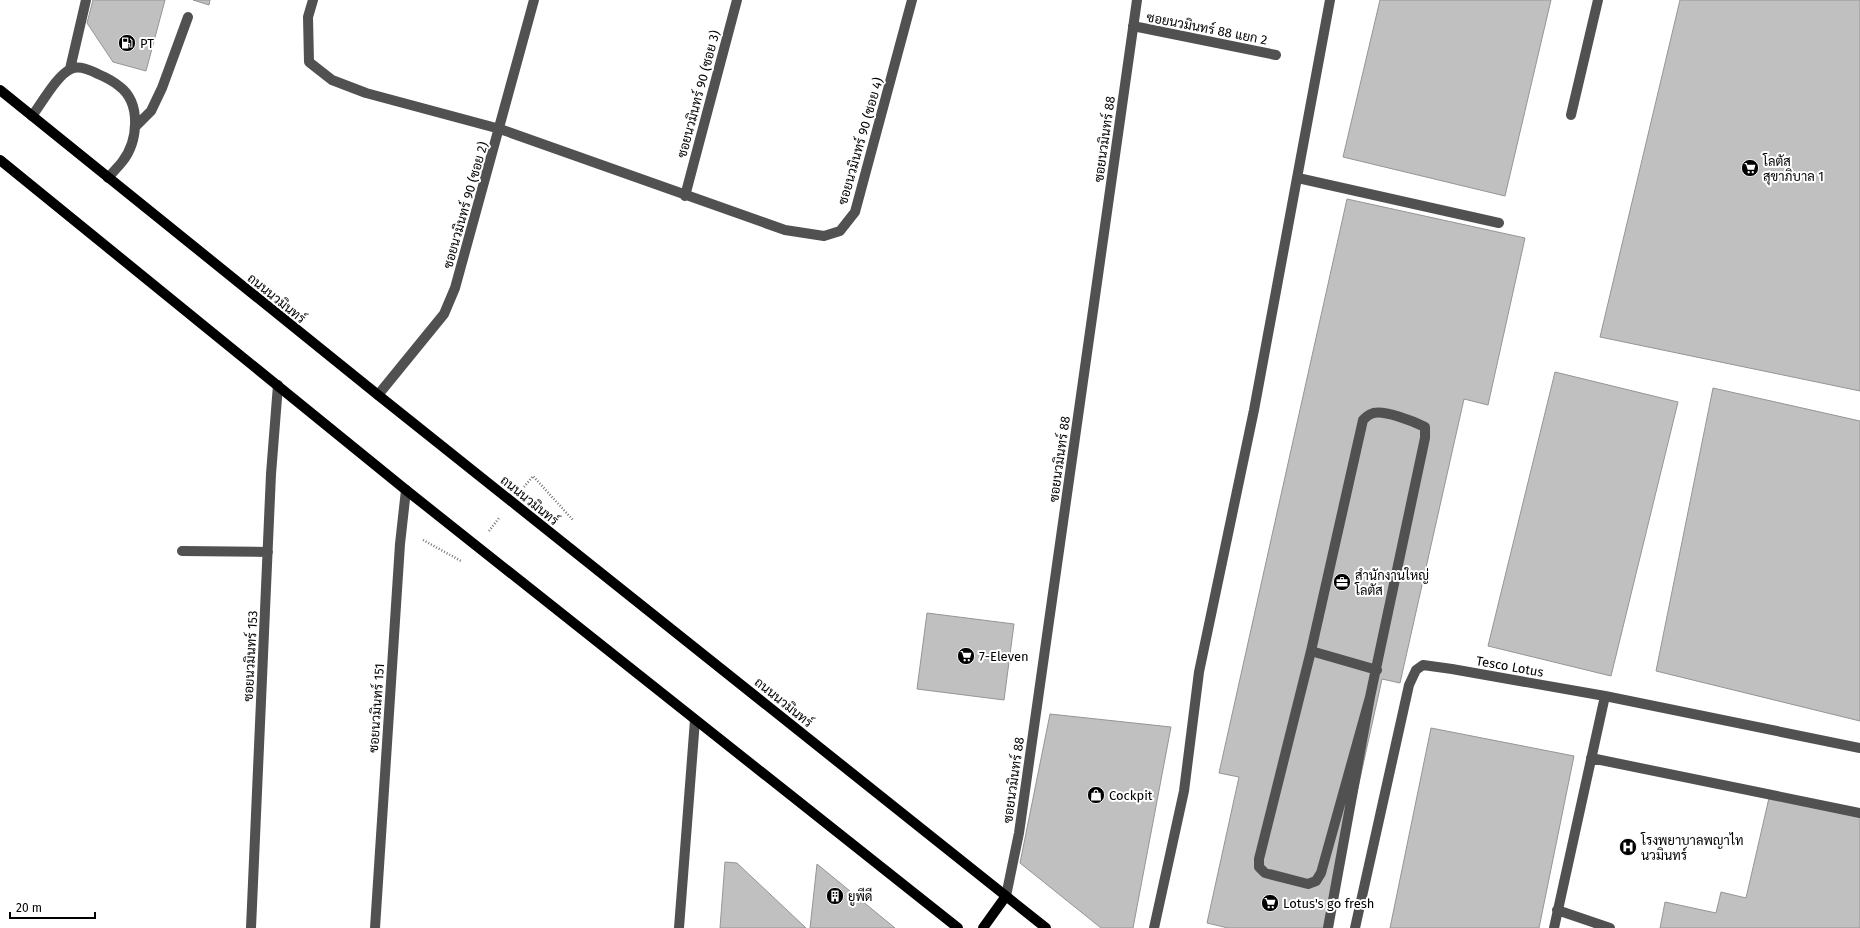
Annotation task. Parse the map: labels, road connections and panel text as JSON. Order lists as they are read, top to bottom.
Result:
{
  "streets": {
    "main road": ["ถนนนวมินทร์"],
    "street": [
      "ซอยนวมินทร์ 88 แยก 2",
      "ซอยนวมินทร์ 90 (ซอย 3)",
      "ซอยนวมินทร์ 88",
      "ซอยนวมินทร์ 90 (ซอย 4)",
      "ซอยนวมินทร์ 90 (ซอย 2)",
      "ซอยนวมินทร์ 153",
      "Tesco Lotus",
      "ซอยนวมินทร์ 151"
    ]
  },
  "crossings": [
    ["ซอยนวมินทร์ 88 แยก 2", "ซอยนวมินทร์ 88"],
    ["ซอยนวมินทร์ 90 (ซอย 3)", "ซอยนวมินทร์ 90 (ซอย 4)"],
    ["ซอยนวมินทร์ 88", "ถนนนวมินทร์"],
    ["ซอยนวมินทร์ 90 (ซอย 4)", "ซอยนวมินทร์ 90 (ซอย 2)"],
    ["ซอยนวมินทร์ 90 (ซอย 2)", "ถนนนวมินทร์"]
  ],
  "places": {
    "fuel station": ["PT"],
    "supermarket": ["โลตัส สุขาภิบาล 1", "7-Eleven", "Lotus's go fresh"],
    "office": ["สำนักงานใหญ่ โลตัส"],
    "shop": ["Cockpit"],
    "hospital": ["โรงพยาบาลพญาไท นวมินทร์"],
    "building": ["ยูพีดี"]
  },
  "scale_bar": "20 m"
}
